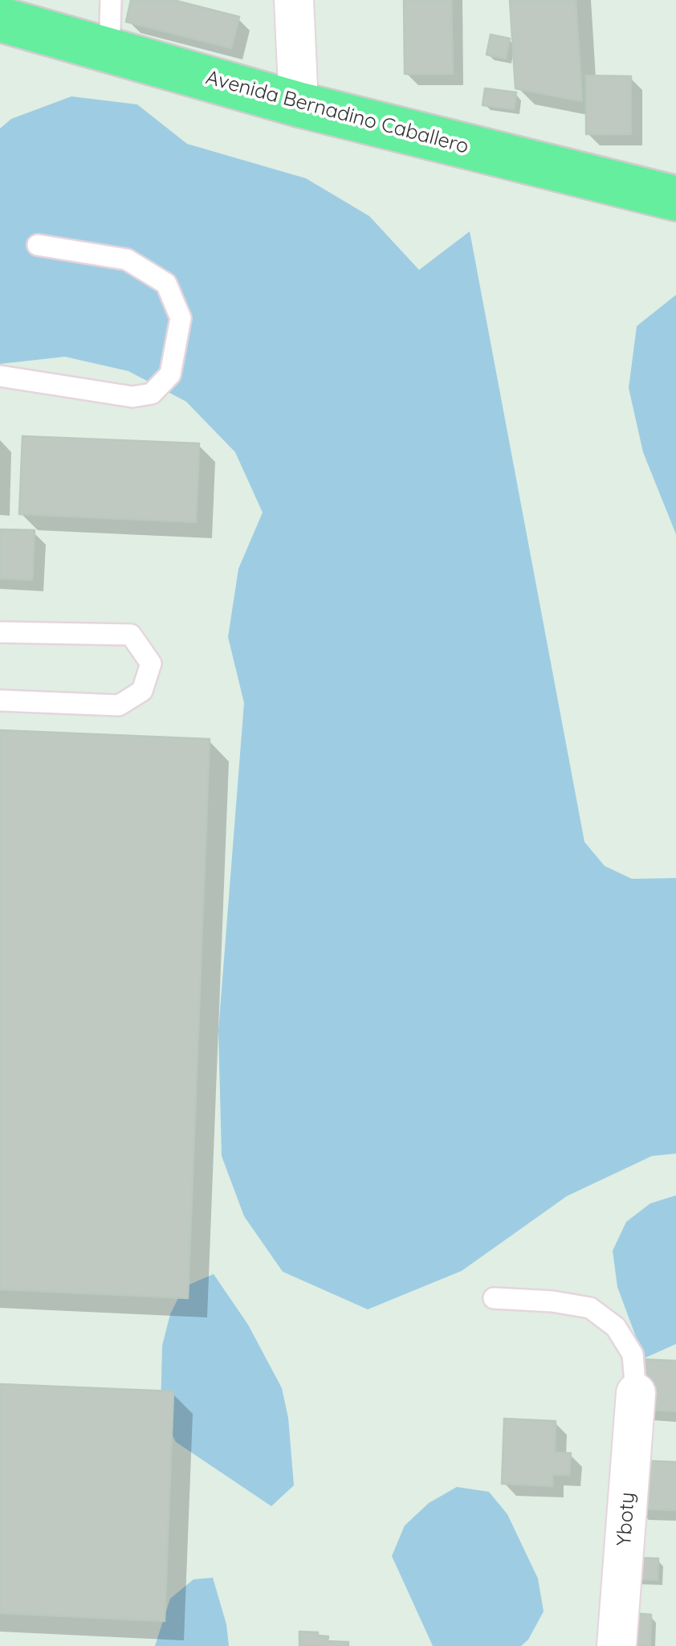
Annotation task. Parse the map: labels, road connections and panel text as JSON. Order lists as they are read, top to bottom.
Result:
{
  "streets": {
    "main road": ["Avenida Bernadino Caballero"],
    "street": ["Yboty"]
  }
}
